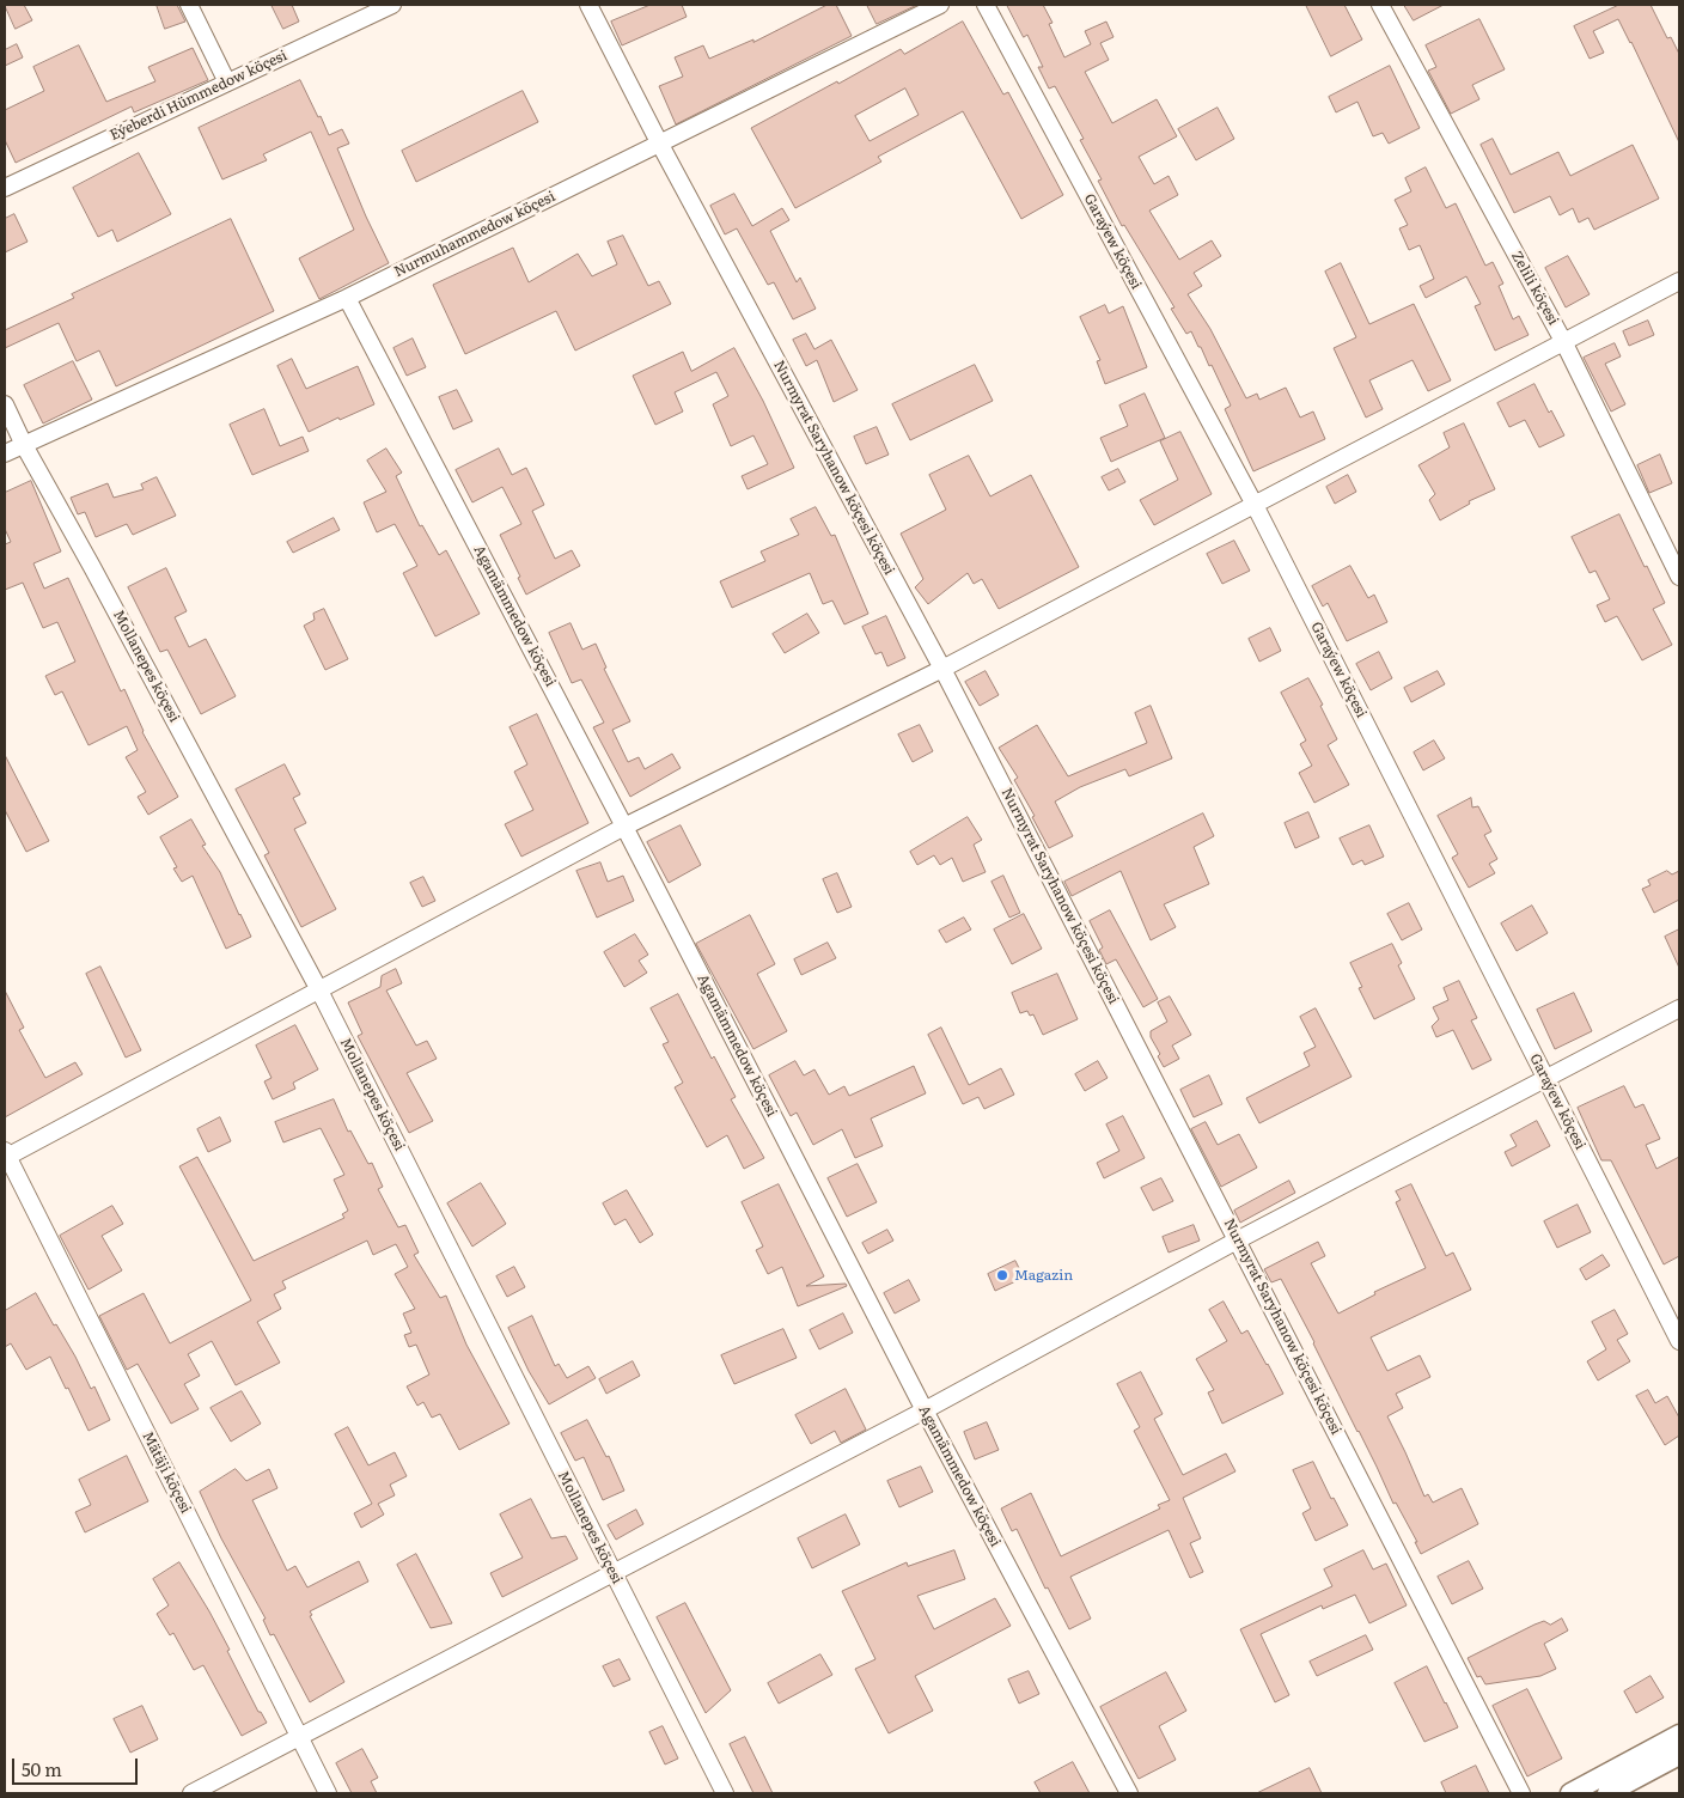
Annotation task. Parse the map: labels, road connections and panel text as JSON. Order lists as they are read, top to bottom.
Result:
{
  "streets": {
    "street": [
      "Eýeberdi Hümmedow köçesi",
      "Nurmuhammedow köçesi",
      "Garaýew köçesi",
      "Zelili köçesi",
      "Nurmyrat Saryhanow köçesi köçesi",
      "Agamämmedow köçesi",
      "Mollanepes köçesi",
      "Mätäji köçesi"
    ]
  },
  "crossings": [
    ["Nurmuhammedow köçesi", "Nurmyrat Saryhanow köçesi köçesi"],
    ["Nurmuhammedow köçesi", "Agamämmedow köçesi"],
    ["Nurmuhammedow köçesi", "Mollanepes köçesi"]
  ],
  "places": ["Magazin"],
  "scale_bar": "50 m"
}
